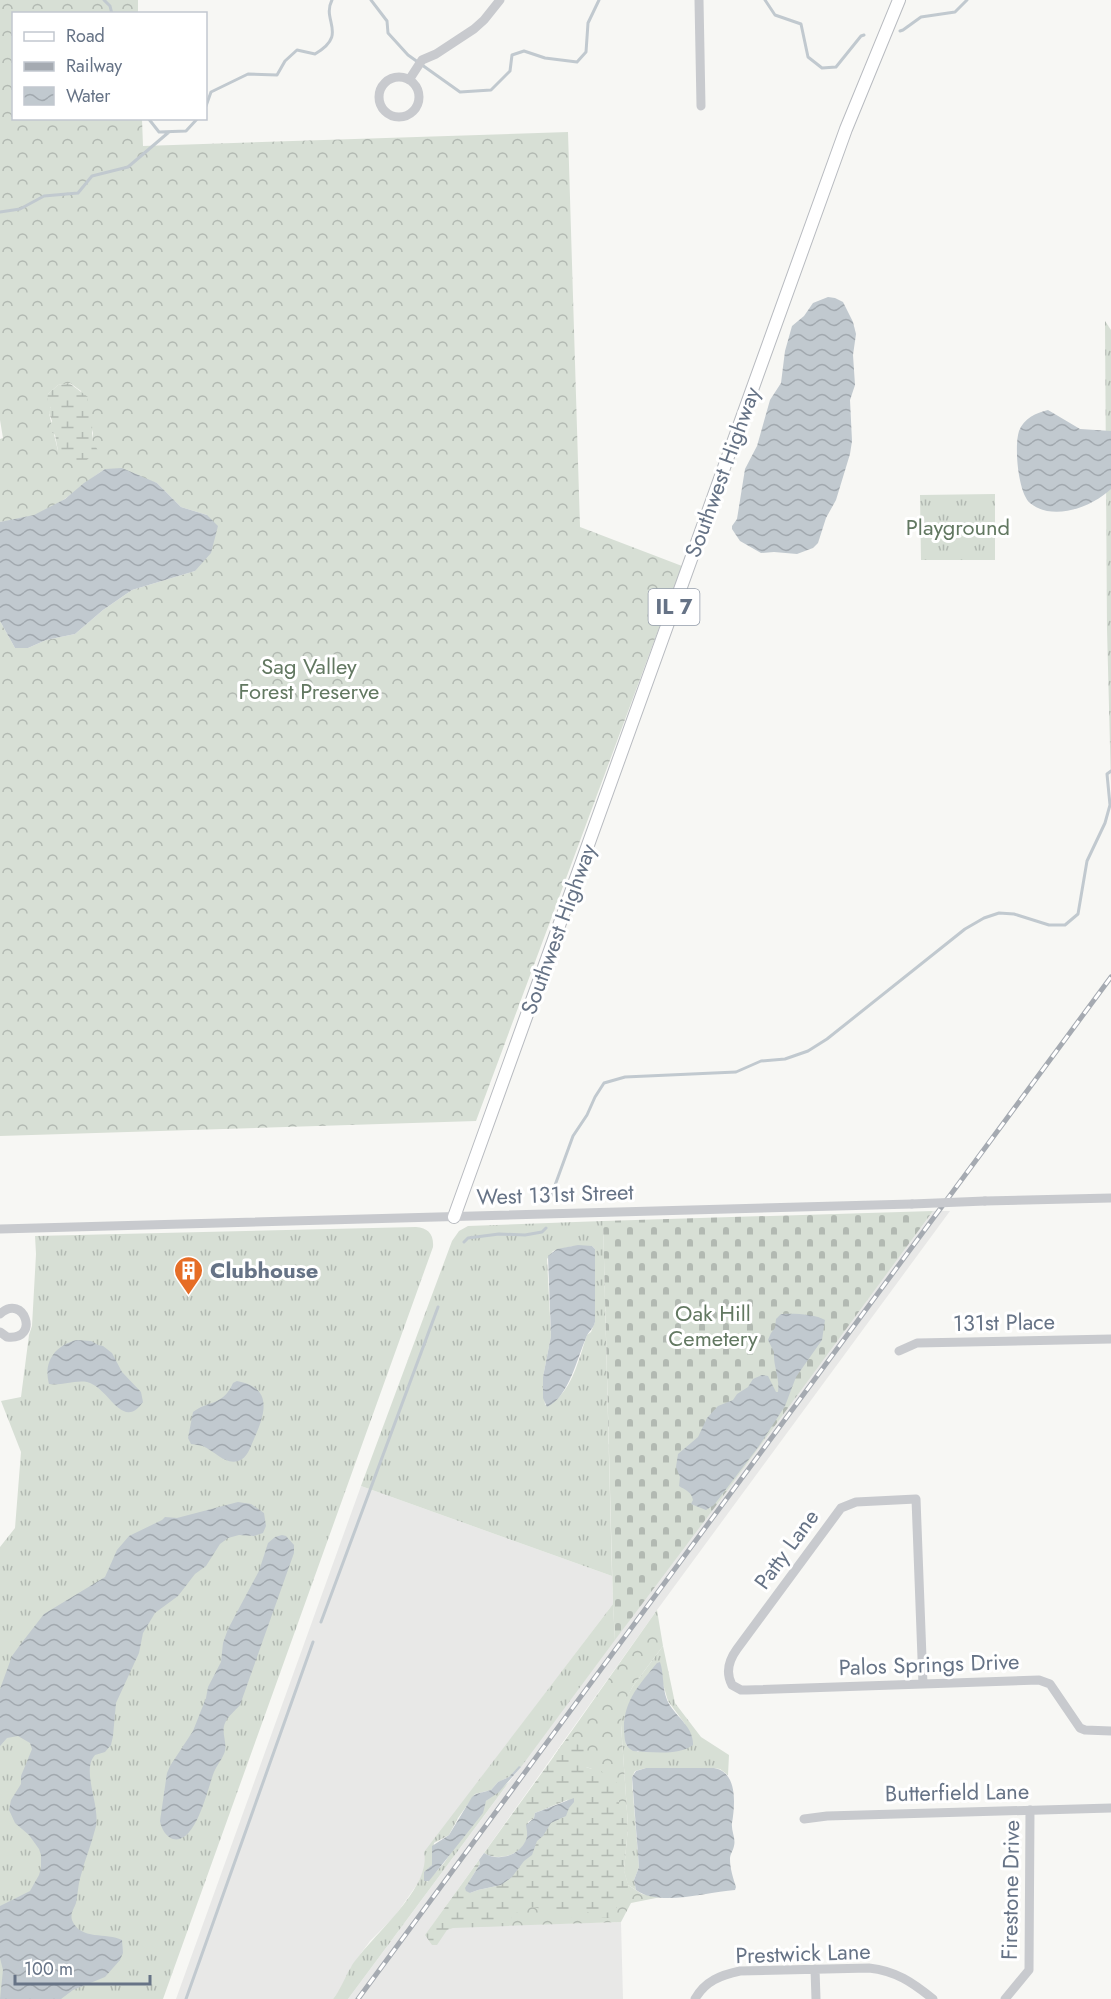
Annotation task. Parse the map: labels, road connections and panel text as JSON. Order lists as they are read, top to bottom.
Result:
{
  "streets": {
    "main road": ["Southwest Highway", "IL 7"],
    "street": [
      "West 131st Street",
      "131st Place",
      "Patty Lane",
      "Palos Springs Drive",
      "Butterfield Lane",
      "Firestone Drive",
      "Prestwick Lane"
    ]
  },
  "crossings": [
    ["Southwest Highway", "West 131st Street"],
    ["Patty Lane", "Palos Springs Drive"],
    ["Butterfield Lane", "Firestone Drive"]
  ],
  "parks": ["Playground", "Sag Valley Forest Preserve", "Oak Hill Cemetery"],
  "places": {
    "building": ["Clubhouse"]
  },
  "legend": ["Road", "Railway", "Water"],
  "scale_bar": "100 m"
}
